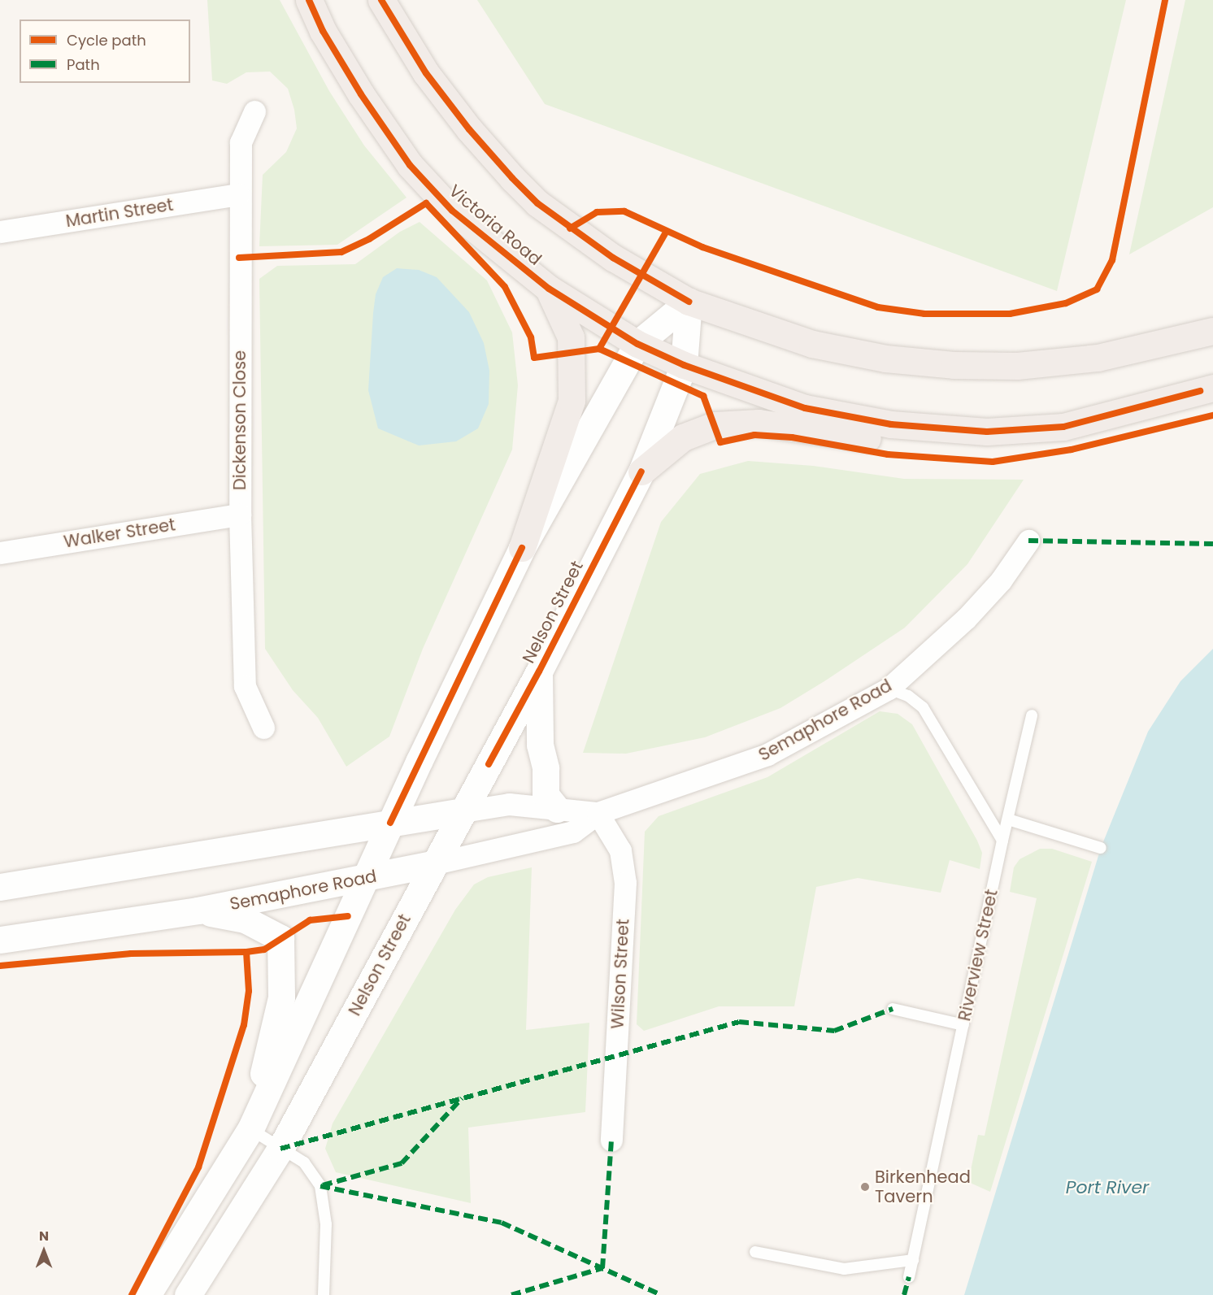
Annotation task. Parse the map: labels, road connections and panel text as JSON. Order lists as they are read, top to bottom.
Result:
{
  "streets": {
    "highway": ["Victoria Road"],
    "main road": ["Nelson Street", "Semaphore Road"],
    "street": [
      "Martin Street",
      "Dickenson Close",
      "Walker Street",
      "Wilson Street"
    ],
    "lane": ["Riverview Street"]
  },
  "crossings": [
    ["Martin Street", "Dickenson Close"],
    ["Victoria Road", "Nelson Street"],
    ["Dickenson Close", "Walker Street"],
    ["Nelson Street", "Semaphore Road"],
    ["Semaphore Road", "Wilson Street"]
  ],
  "water": ["Port River"],
  "places": ["Birkenhead Tavern"],
  "legend": ["Cycle path", "Path"],
  "north": "top"
}
